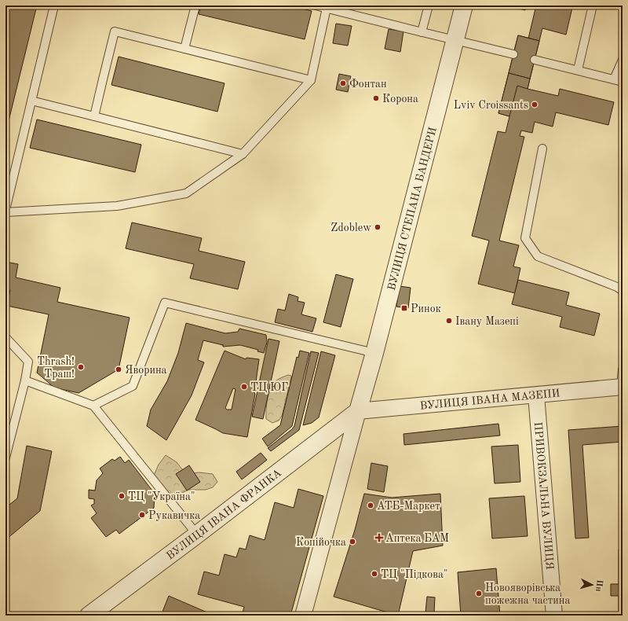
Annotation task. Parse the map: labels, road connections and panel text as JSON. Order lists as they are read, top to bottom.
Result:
{
  "streets": {
    "street": [
      "ВУЛИЦЯ СТЕПАНА БАНДЕРИ",
      "ВУЛИЦЯ ІВАНА МАЗЕПИ",
      "ПРИВОКЗАЛЬНА ВУЛИЦЯ",
      "ВУЛИЦЯ ІВАНА ФРАНКА"
    ]
  },
  "crossings": [
    ["ВУЛИЦЯ СТЕПАНА БАНДЕРИ", "ВУЛИЦЯ ІВАНА МАЗЕПИ"],
    ["ВУЛИЦЯ СТЕПАНА БАНДЕРИ", "ВУЛИЦЯ ІВАНА ФРАНКА"],
    ["ВУЛИЦЯ ІВАНА МАЗЕПИ", "ПРИВОКЗАЛЬНА ВУЛИЦЯ"],
    ["ВУЛИЦЯ ІВАНА МАЗЕПИ", "ВУЛИЦЯ ІВАНА ФРАНКА"]
  ],
  "places": {
    "other": [
      "Фонтан",
      "Корона",
      "Lviv Croissants",
      "Zdoblew",
      "Івану Мазепі",
      "Thrash! Траш!",
      "Яворина",
      "ТЦ ЮГ",
      "ТЦ \"Україна\"",
      "АТБ-Маркет",
      "Рукавичка",
      "Копійочка",
      "ТЦ \"Підкова\"",
      "Новояворівська пожежна частина"
    ],
    "transit": ["Ринок"],
    "health": ["Аптека БАМ"]
  },
  "north": "right"
}
